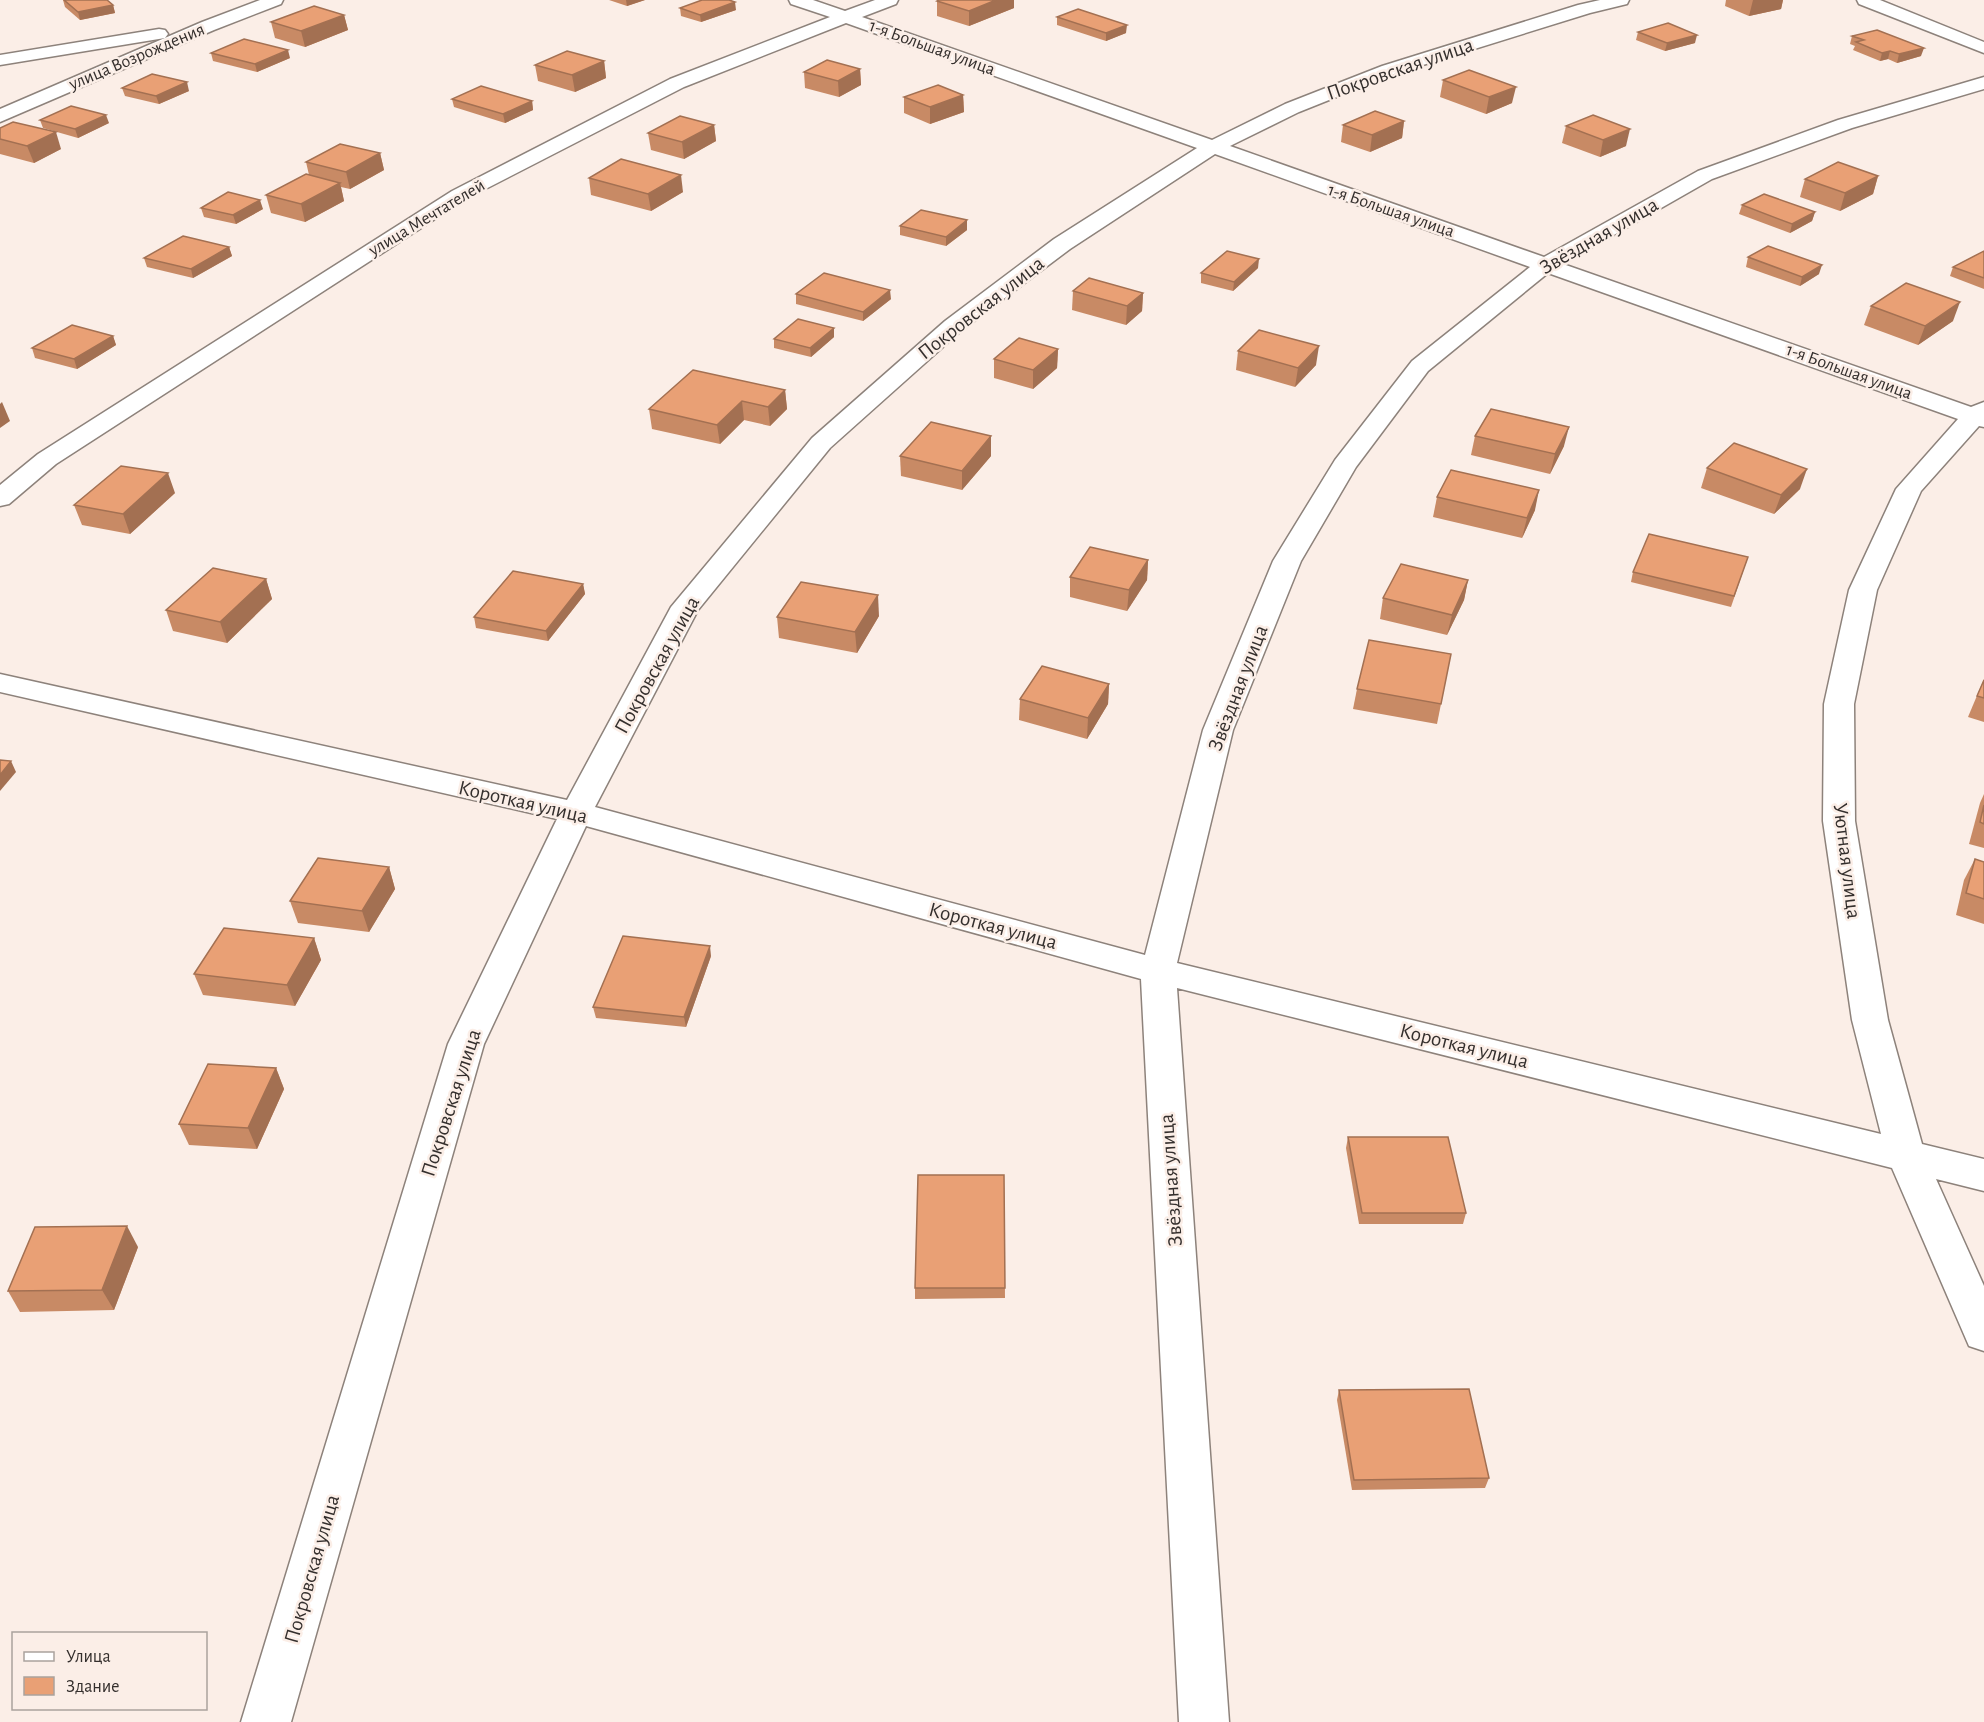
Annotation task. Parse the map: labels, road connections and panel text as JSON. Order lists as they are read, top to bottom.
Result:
{
  "streets": {
    "street": [
      "1-я Большая улица",
      "улица Возрождения",
      "Покровская улица",
      "улица Мечтателей",
      "Звёздная улица",
      "Короткая улица",
      "Уютная улица"
    ]
  },
  "crossings": [
    ["1-я Большая улица", "Покровская улица"],
    ["1-я Большая улица", "улица Мечтателей"],
    ["1-я Большая улица", "Звёздная улица"],
    ["1-я Большая улица", "Уютная улица"],
    ["Покровская улица", "Короткая улица"],
    ["Звёздная улица", "Короткая улица"],
    ["Короткая улица", "Уютная улица"]
  ],
  "legend": ["Улица", "Здание"]
}
